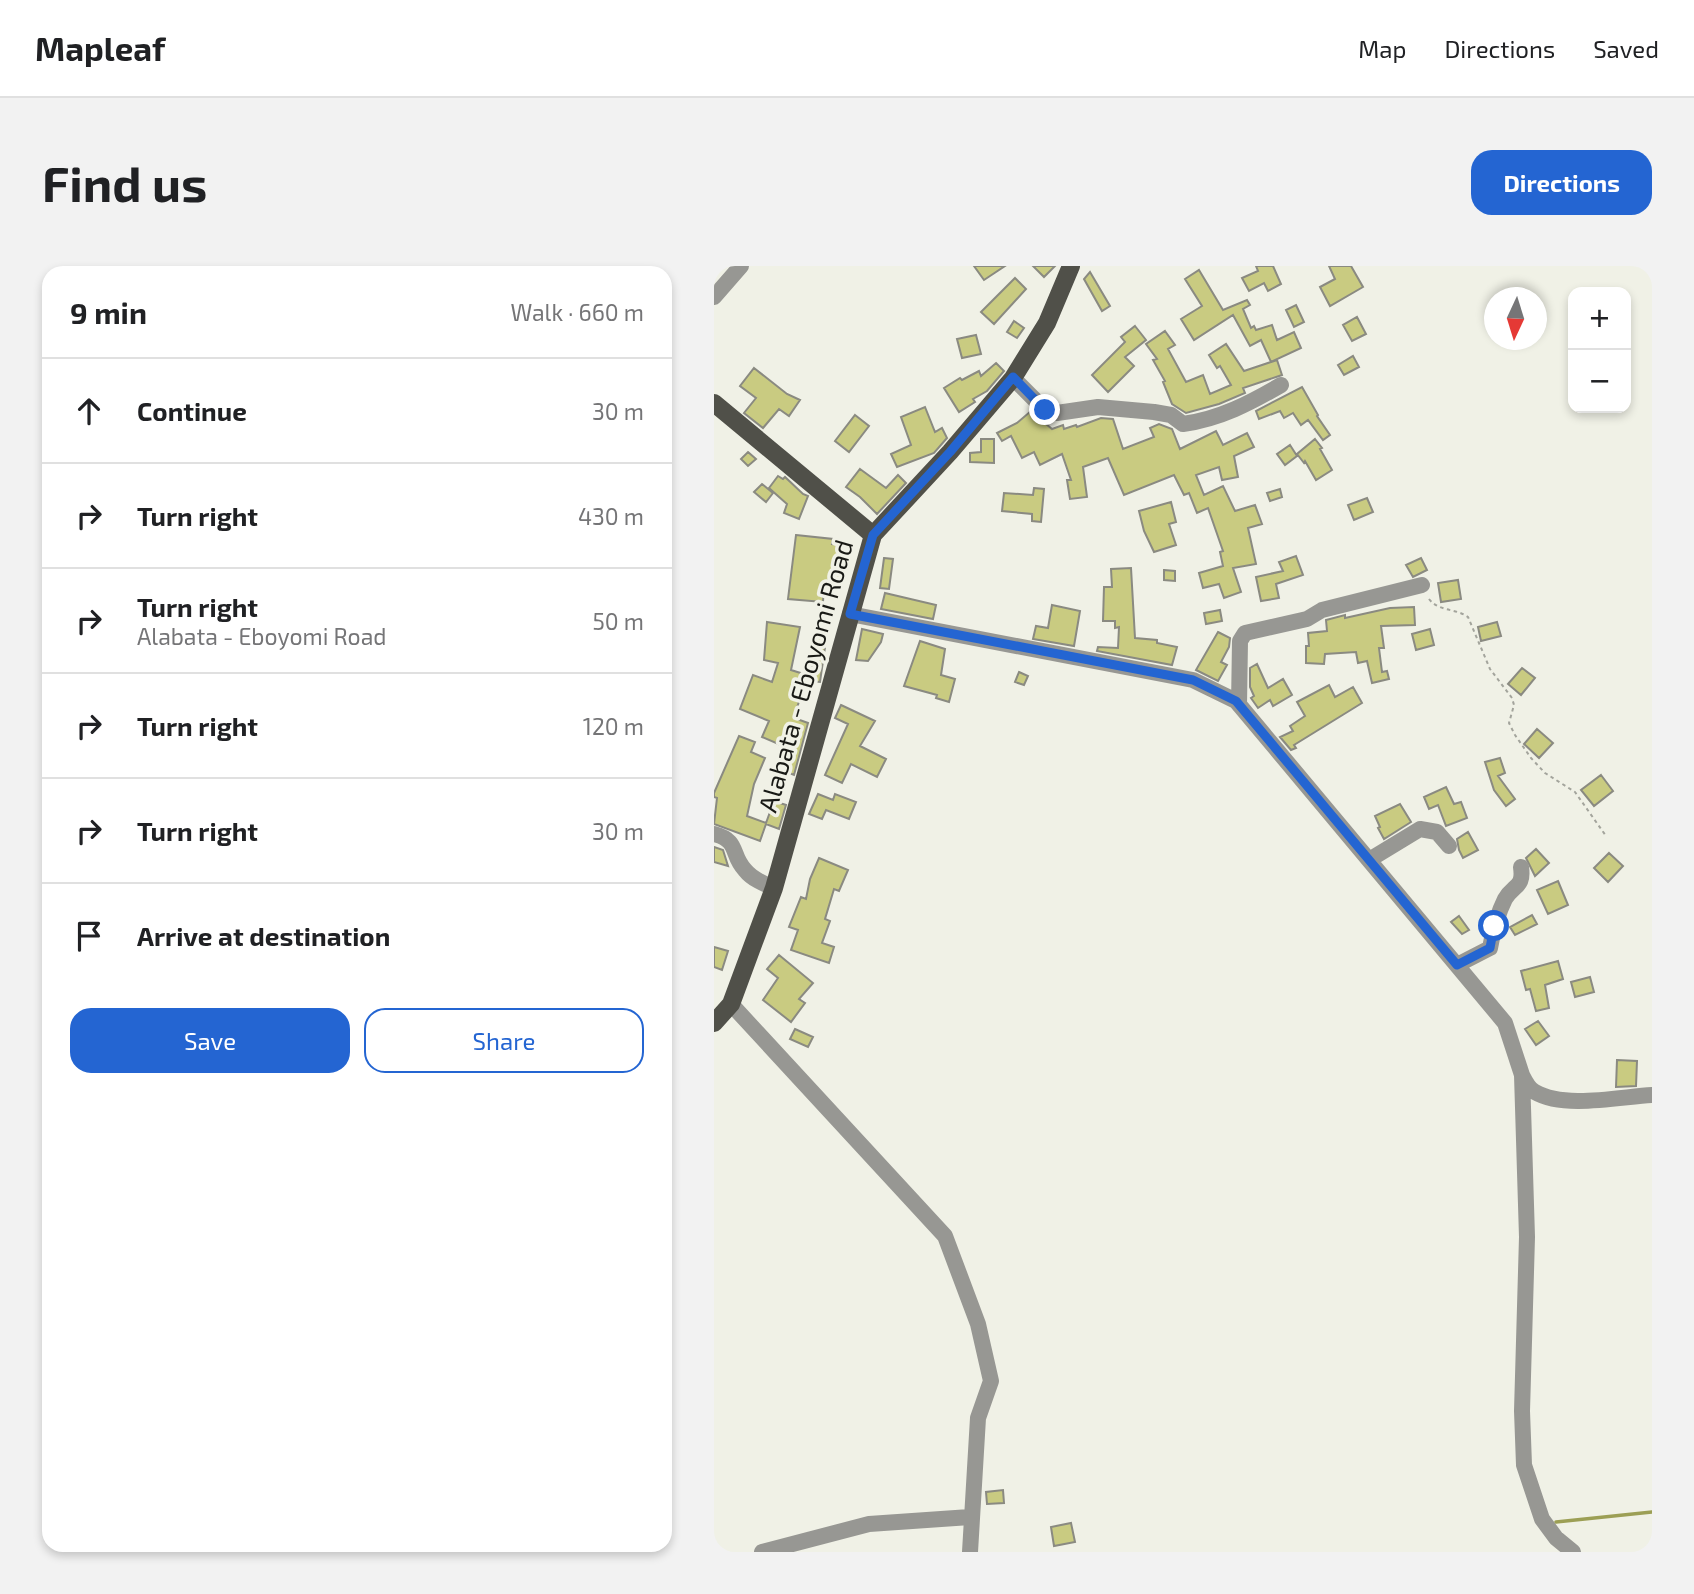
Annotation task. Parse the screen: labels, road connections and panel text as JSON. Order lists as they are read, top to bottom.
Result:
{
  "streets": {
    "main road": ["Alabata - Eboyomi Road"]
  },
  "north": "bottom",
  "page": {
    "header": "Mapleaf",
    "nav": ["Map", "Directions", "Saved"],
    "buttons": [
      "Directions",
      ["Save", "Share"]
    ],
    "title": "Find us",
    "heading": ["9 min", "Walk · 660 m"],
    "map_buttons": ["+", "−"],
    "list": [
      ["Continue", "30 m"],
      ["Turn right", "430 m"],
      ["Turn right", "Alabata - Eboyomi Road", "50 m"],
      ["Turn right", "120 m"],
      ["Turn right", "30 m"],
      "Arrive at destination"
    ]
  }
}
